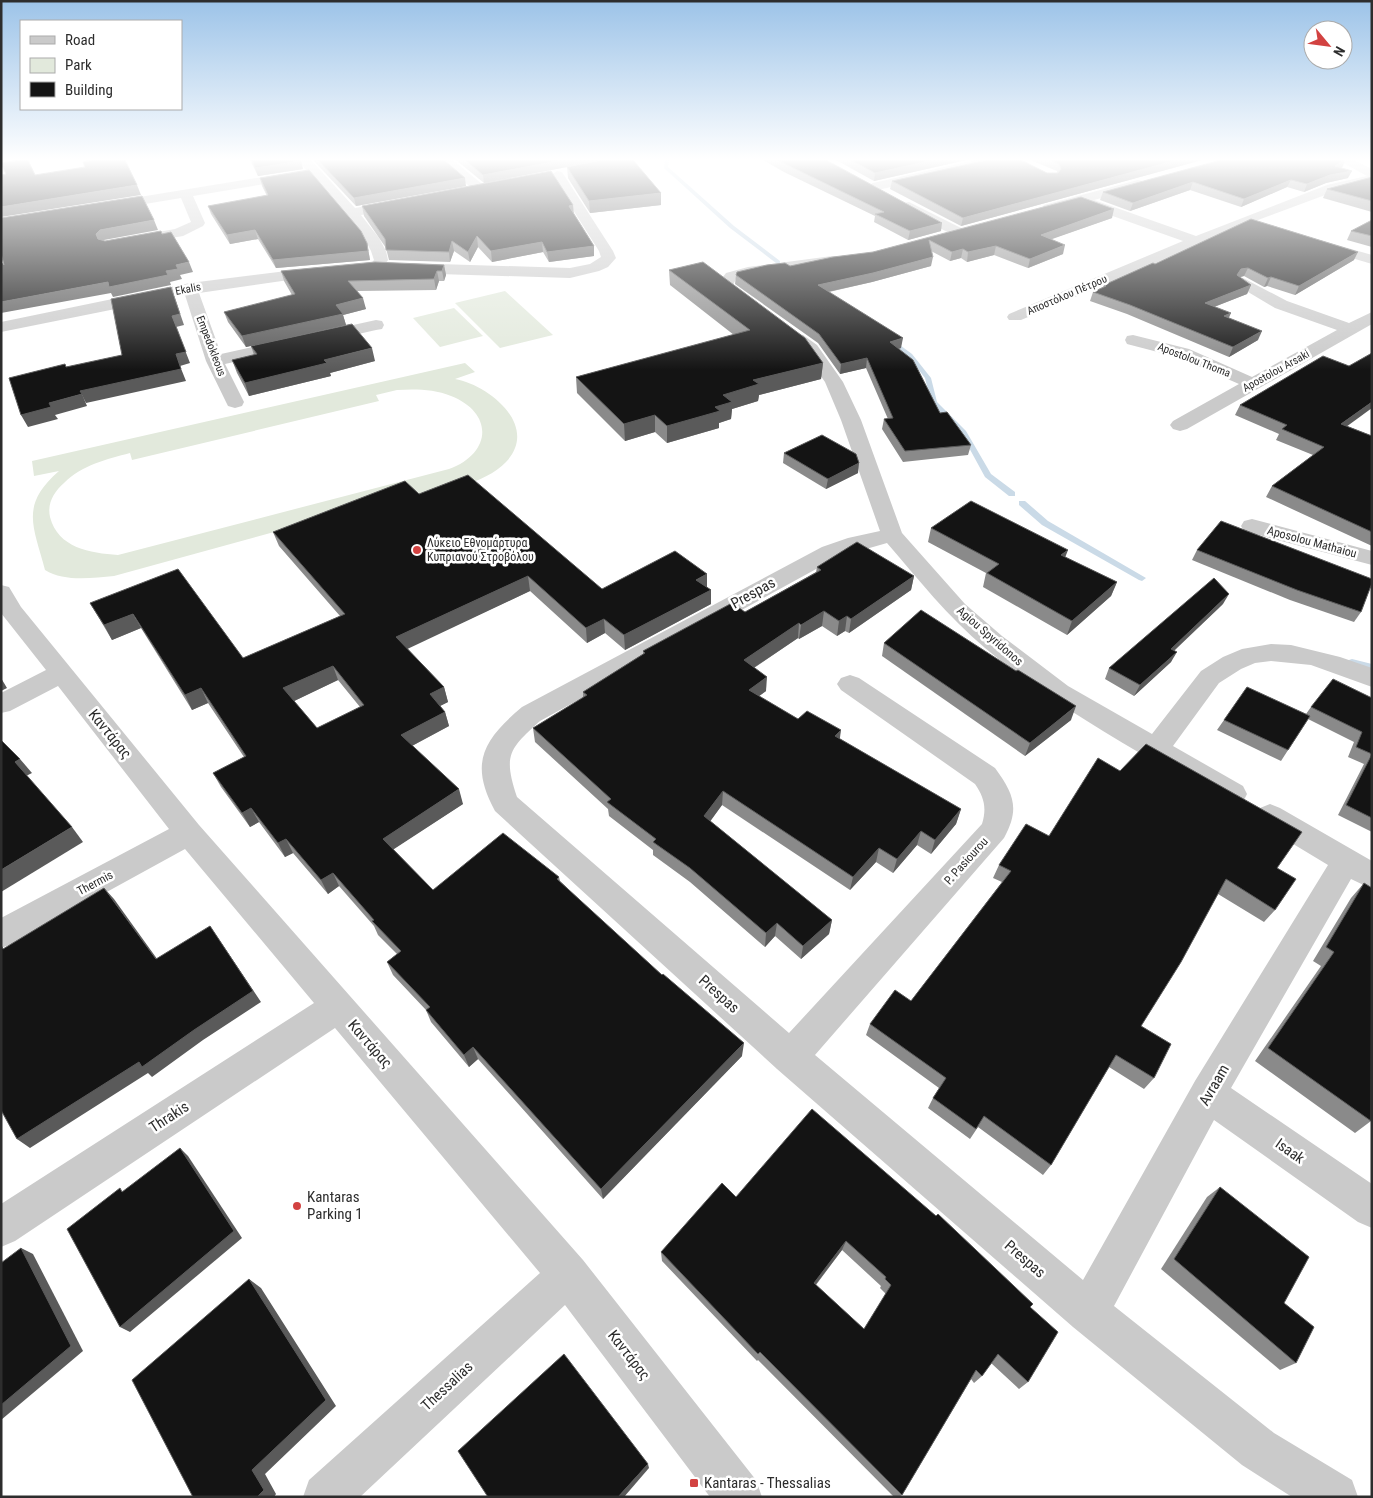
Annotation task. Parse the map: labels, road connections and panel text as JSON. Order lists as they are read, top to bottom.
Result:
{
  "streets": {
    "street": [
      "Ekalis",
      "Αποστόλου Πέτρου",
      "Empedokleous",
      "Apostolou Thoma",
      "Apostolou Arsaki",
      "Aposolou Mathaiou",
      "Prespas",
      "Agiou Spyridonos",
      "Καντάρας",
      "P. Pasiourou",
      "Thermis",
      "Avraam",
      "Thrakis",
      "Isaak",
      "Thessalias"
    ]
  },
  "crossings": [
    ["Ekalis", "Empedokleous"],
    ["Apostolou Thoma", "Apostolou Arsaki"],
    ["Prespas", "Agiou Spyridonos"],
    ["Prespas", "P. Pasiourou"],
    ["Prespas", "Avraam"],
    ["Agiou Spyridonos", "Avraam"],
    ["Καντάρας", "Thermis"],
    ["Καντάρας", "Thrakis"],
    ["Καντάρας", "Thessalias"],
    ["Avraam", "Isaak"]
  ],
  "places": {
    "other": ["Λύκειο Εθνομάρτυρα Κυπριανού Στροβόλου", "Kantaras Parking 1"],
    "transit": ["Kantaras - Thessalias"]
  },
  "legend": ["Road", "Park", "Building"],
  "north": "bottom right"
}
